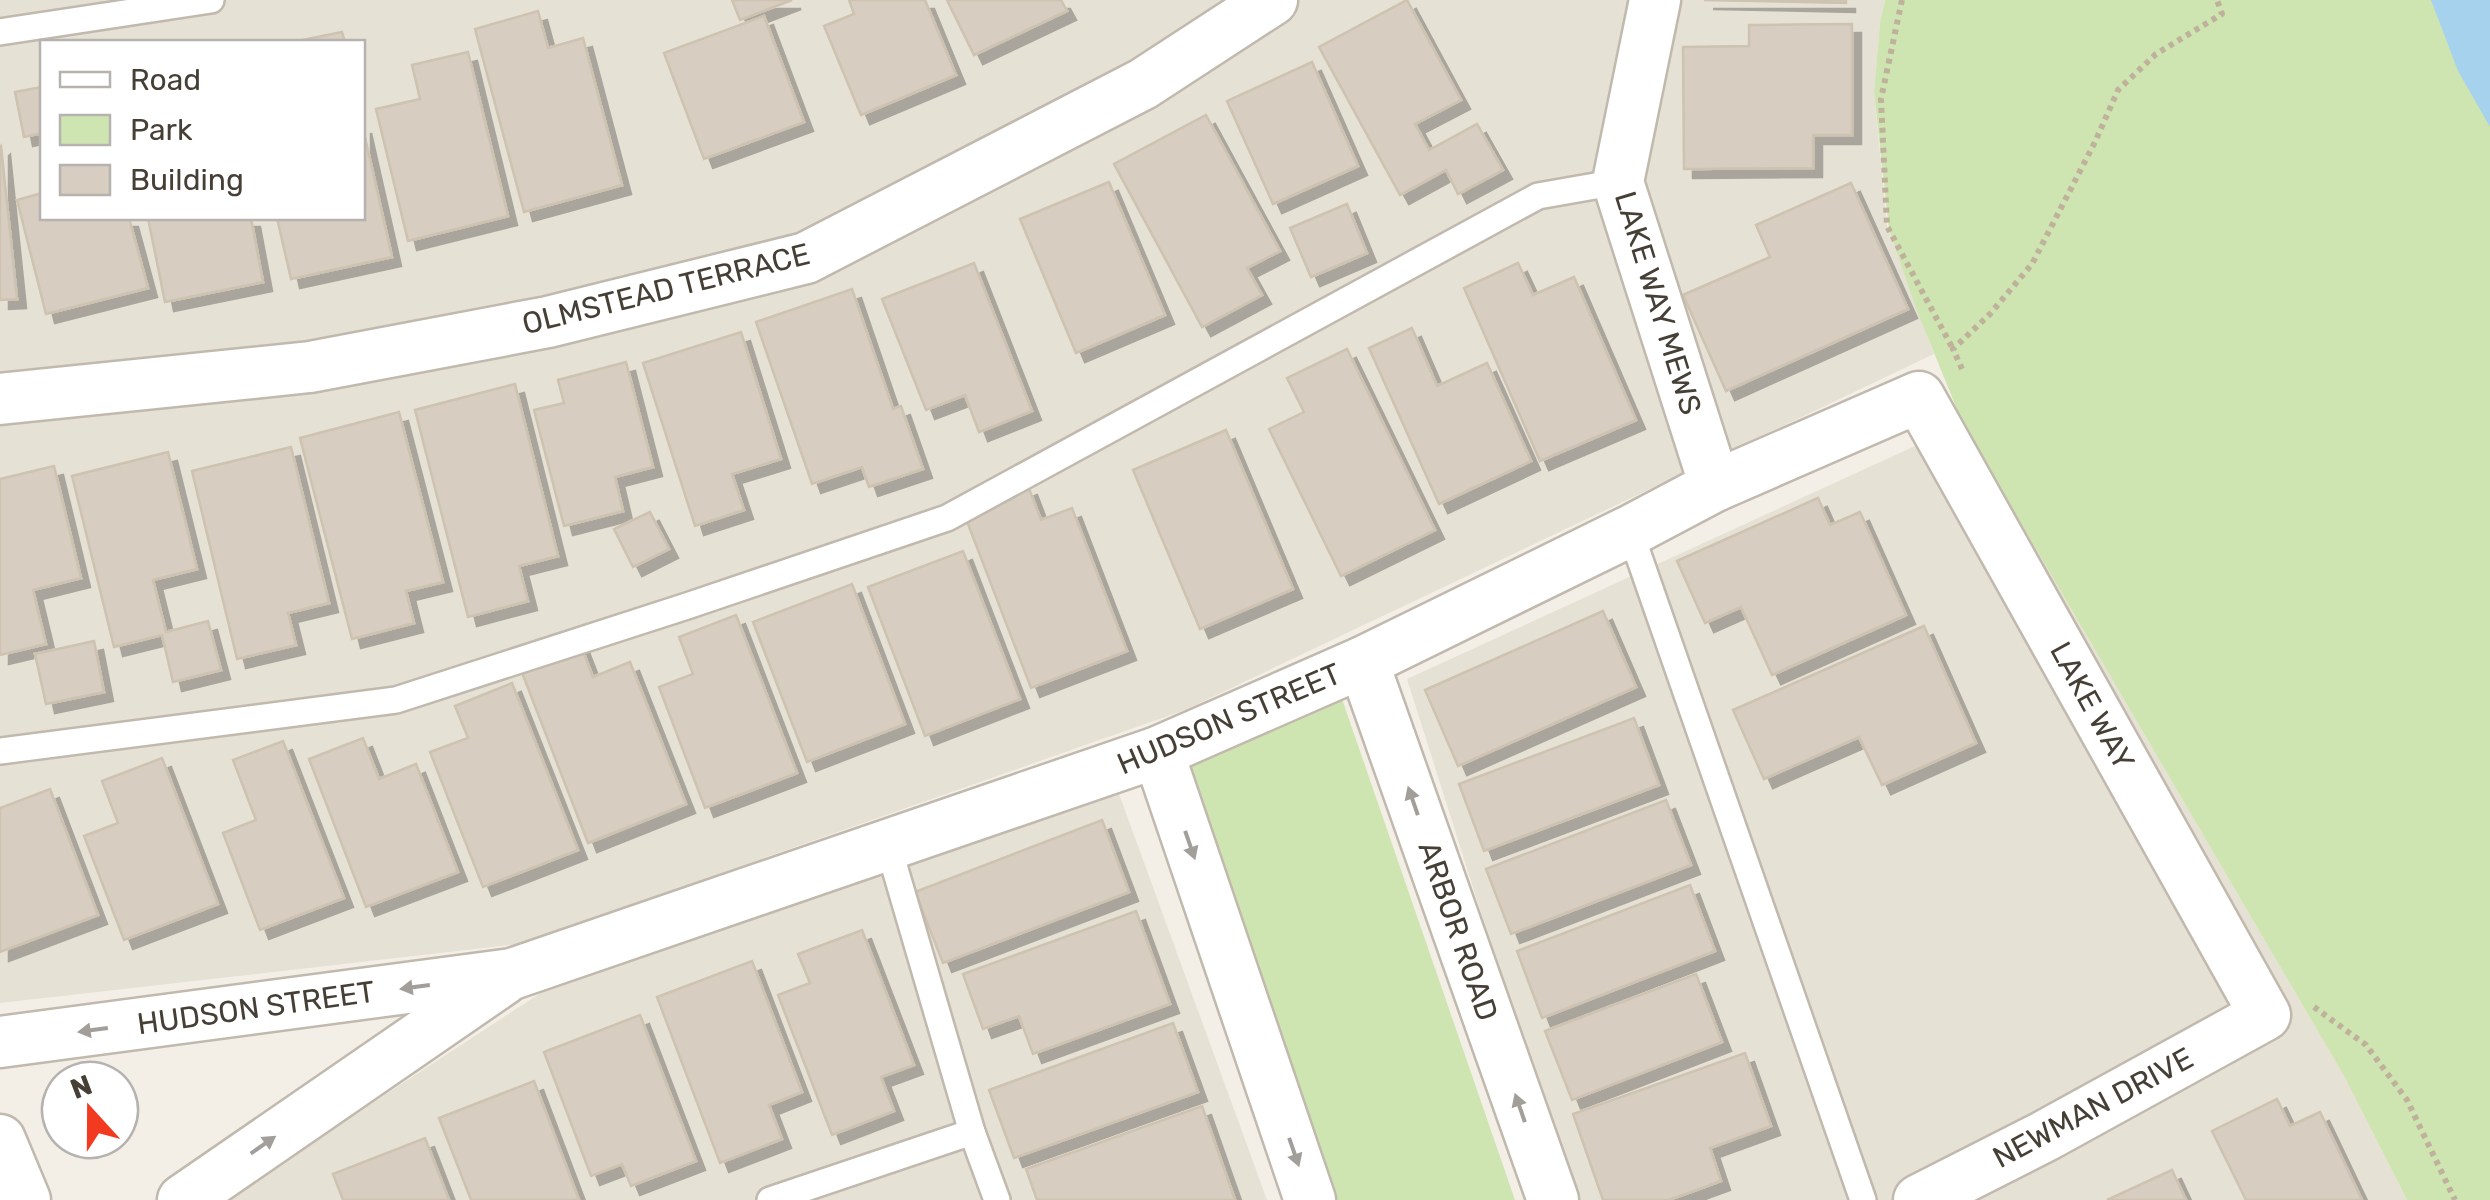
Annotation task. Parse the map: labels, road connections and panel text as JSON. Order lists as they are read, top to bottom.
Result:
{
  "streets": {
    "street": [
      "OLMSTEAD TERRACE",
      "LAKE WAY MEWS",
      "LAKE WAY",
      "HUDSON STREET",
      "ARBOR ROAD",
      "NEWMAN DRIVE"
    ]
  },
  "crossings": [
    ["LAKE WAY MEWS", "HUDSON STREET"],
    ["LAKE WAY", "HUDSON STREET"],
    ["LAKE WAY", "NEWMAN DRIVE"],
    ["HUDSON STREET", "ARBOR ROAD"]
  ],
  "legend": ["Road", "Park", "Building"],
  "north": "top"
}
